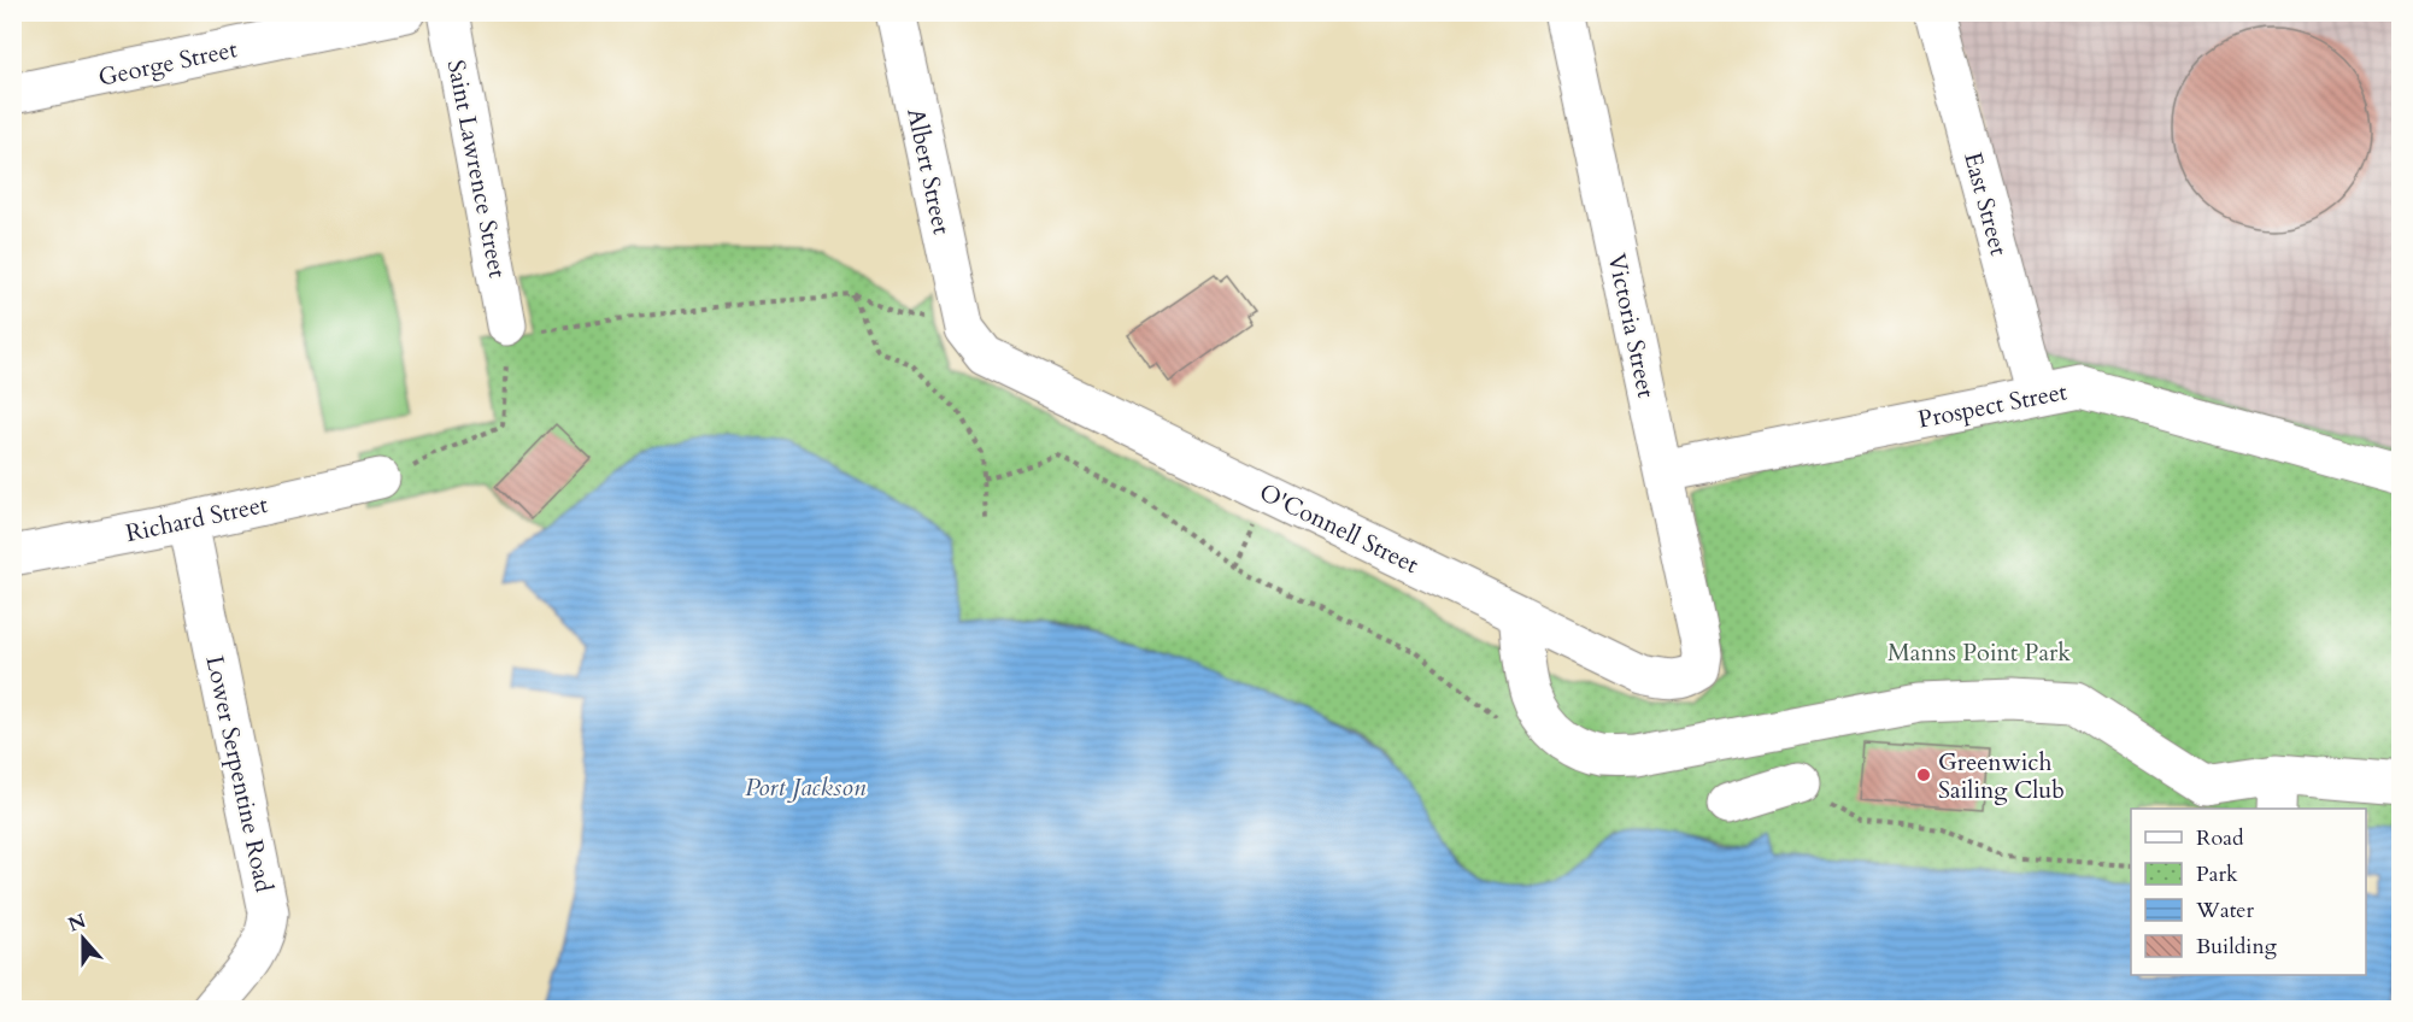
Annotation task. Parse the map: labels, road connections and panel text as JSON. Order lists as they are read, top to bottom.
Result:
{
  "streets": {
    "street": [
      "George Street",
      "Saint Lawrence Street",
      "Albert Street",
      "East Street",
      "Victoria Street",
      "Prospect Street",
      "Richard Street",
      "O'Connell Street",
      "Lower Serpentine Road"
    ]
  },
  "crossings": [
    ["Albert Street", "O'Connell Street"],
    ["East Street", "Prospect Street"],
    ["Victoria Street", "Prospect Street"],
    ["Victoria Street", "O'Connell Street"],
    ["Richard Street", "Lower Serpentine Road"]
  ],
  "water": ["Port Jackson"],
  "parks": ["Manns Point Park"],
  "places": ["Greenwich Sailing Club"],
  "legend": [
    "Road",
    "Park",
    "Water",
    "Building"
  ],
  "north": "top"
}
